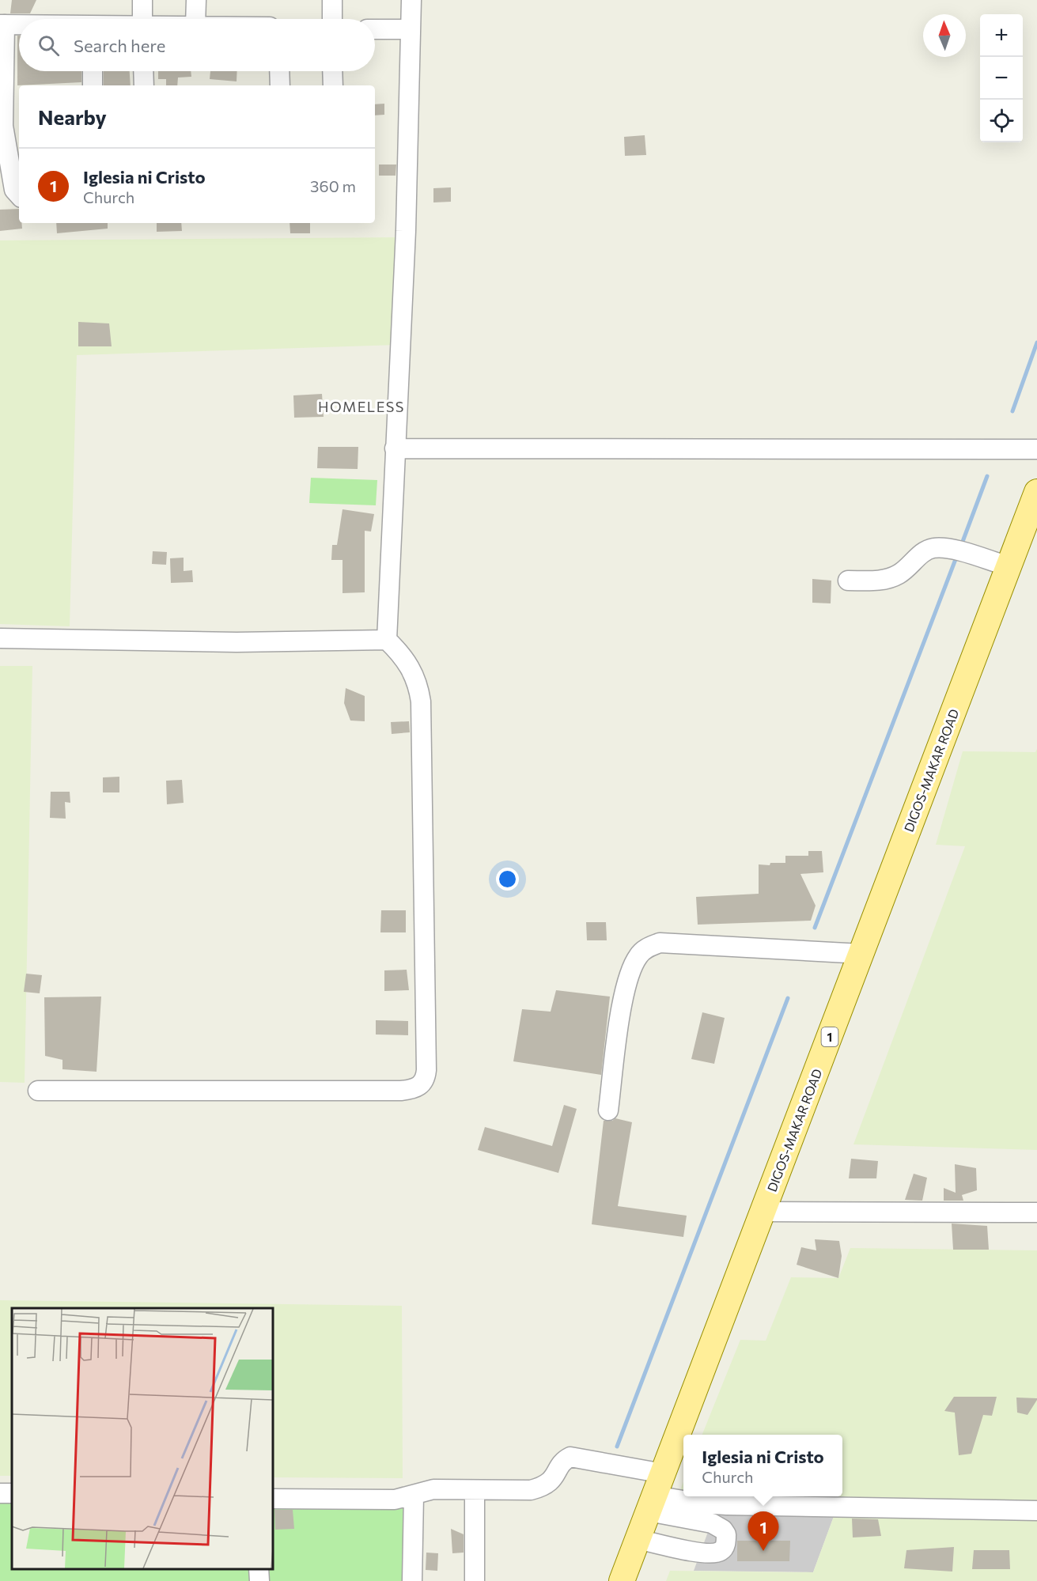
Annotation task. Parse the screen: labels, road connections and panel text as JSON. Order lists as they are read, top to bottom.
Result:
{
  "streets": {
    "main road": ["DIGOS-MAKAR ROAD", "1"]
  },
  "districts": ["HOMELESS"],
  "north": "top",
  "page": {
    "map_buttons": ["+", "−"],
    "search": "Search here",
    "heading": "Nearby",
    "list": [
      {
        "mark": "1",
        "name": "Iglesia ni Cristo",
        "note": "Church",
        "value": "360 m"
      }
    ],
    "popup": ["Iglesia ni Cristo", "Church"],
    "pins": "1"
  }
}
